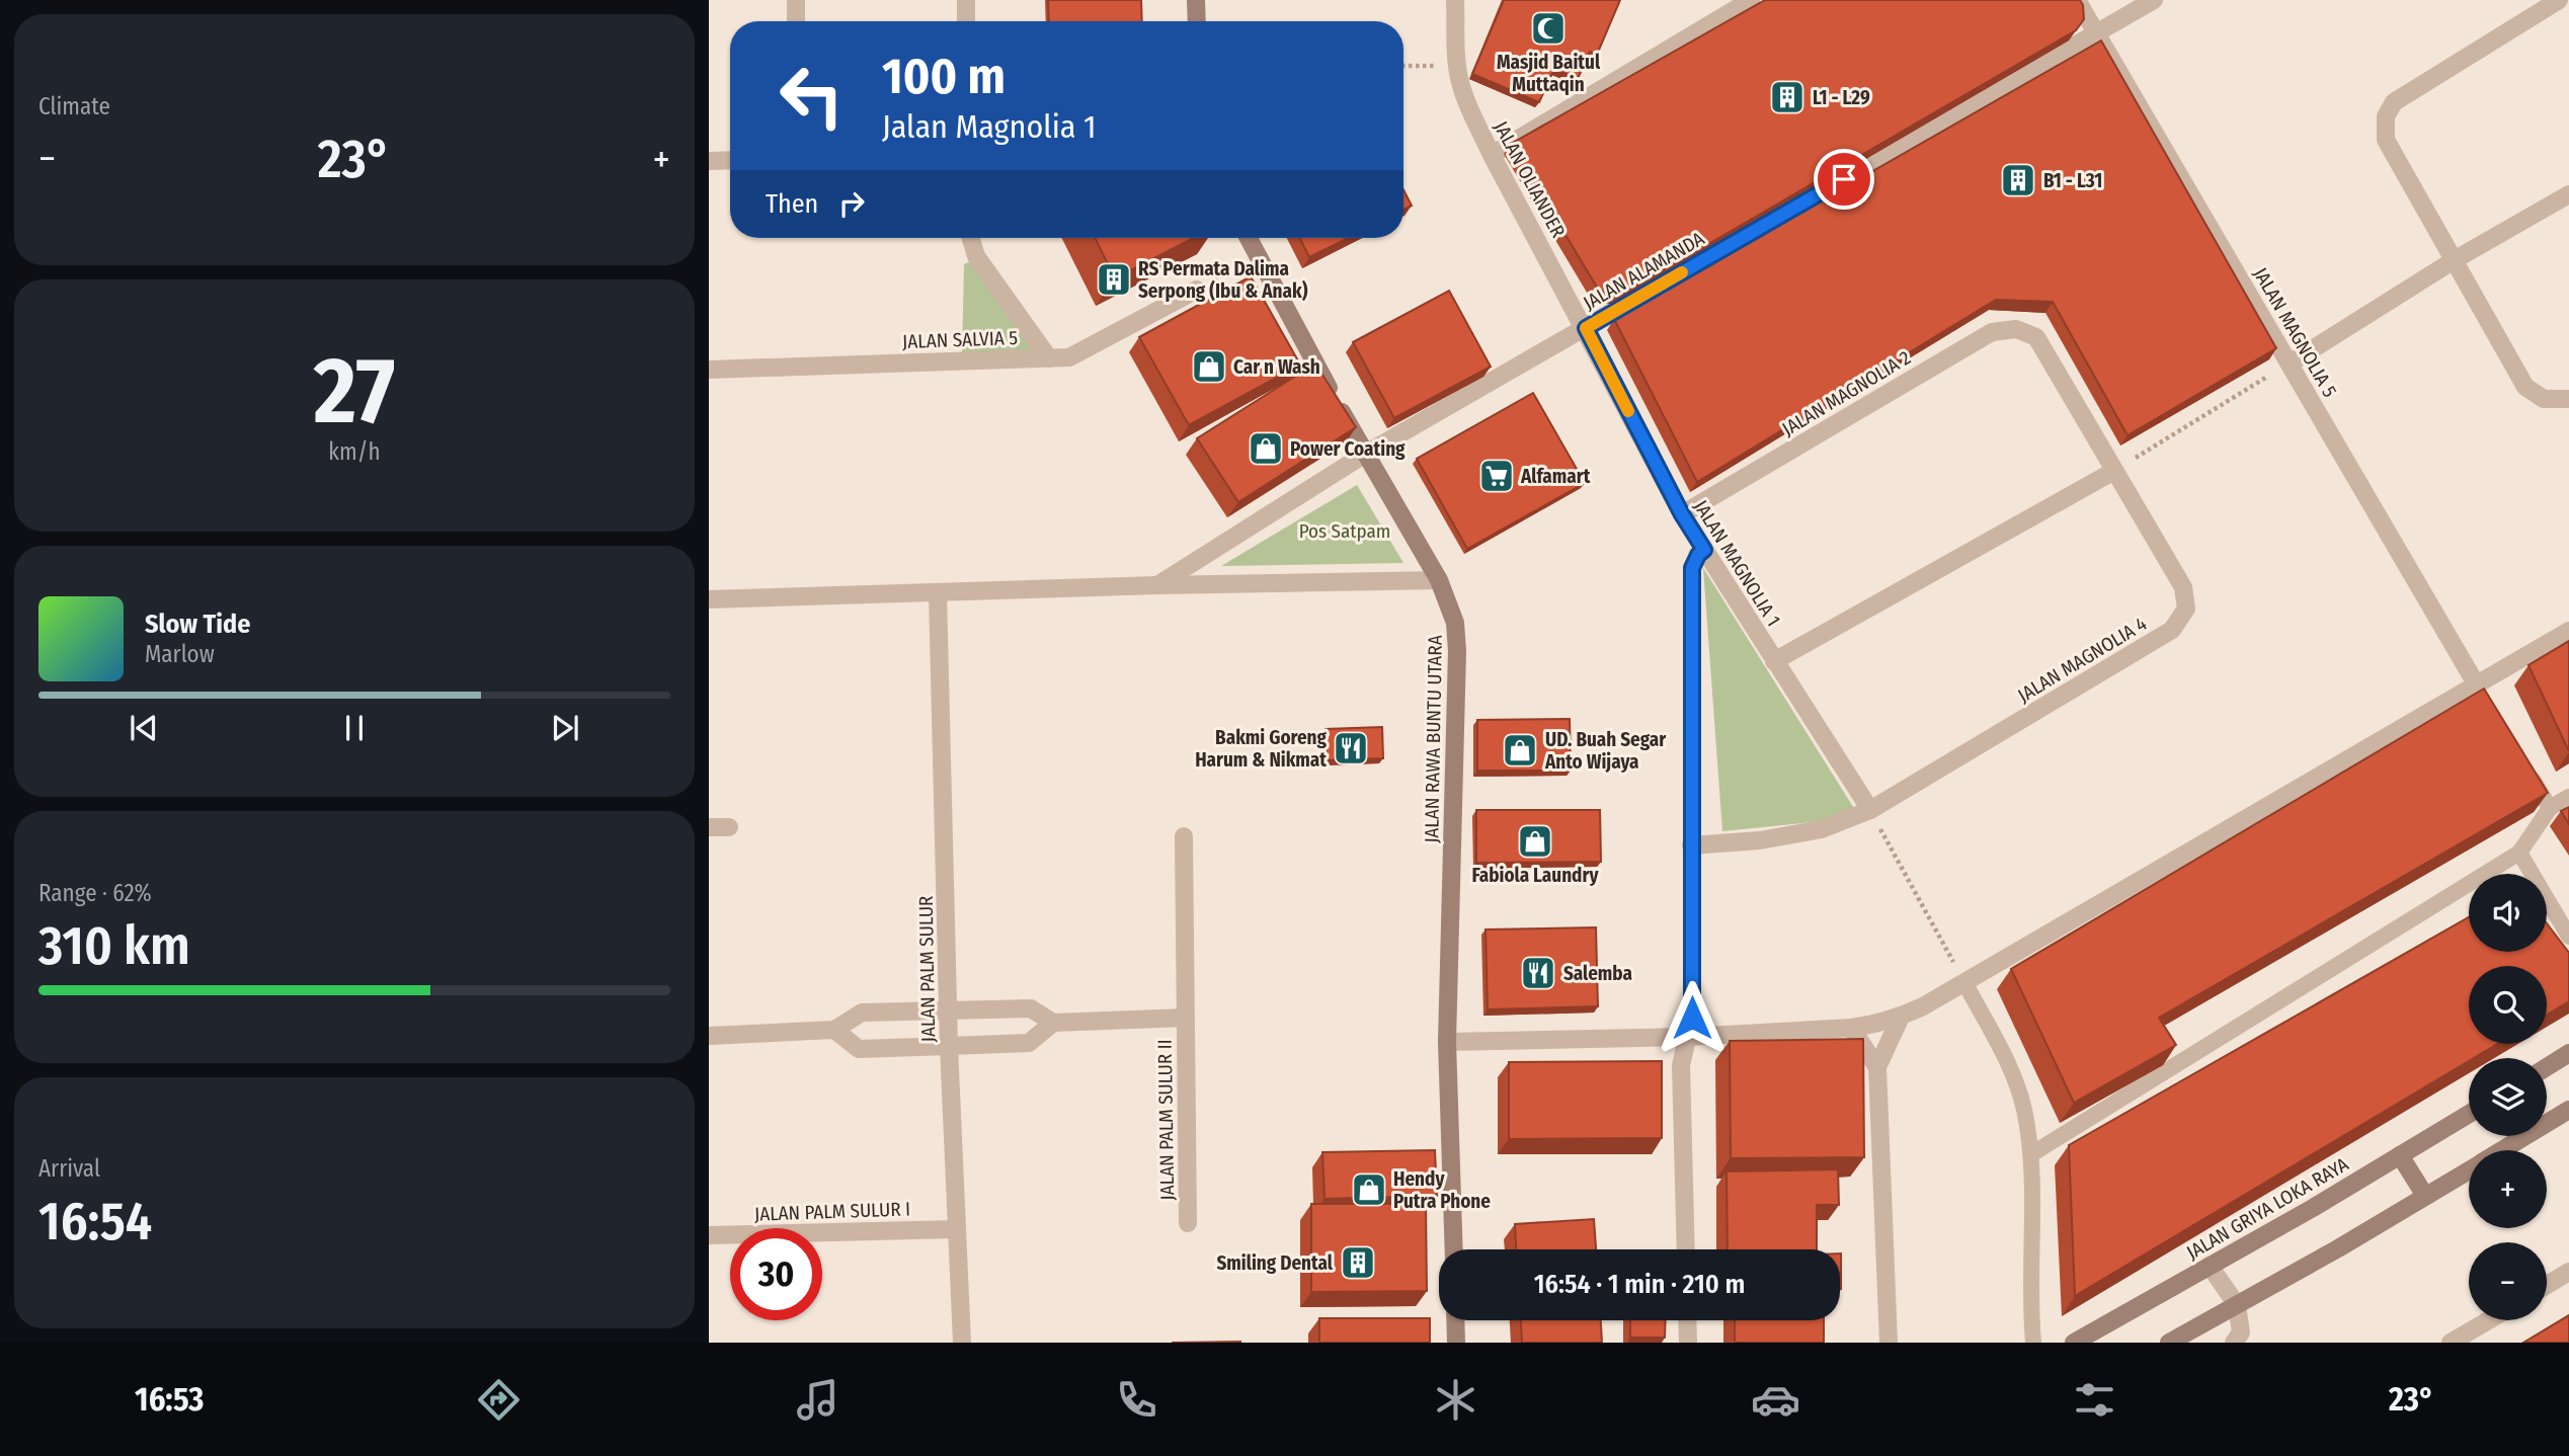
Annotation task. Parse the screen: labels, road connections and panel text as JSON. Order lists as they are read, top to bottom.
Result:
{
  "streets": {
    "street": [
      "JALAN OLIANDER",
      "JALAN ALAMANDA",
      "JALAN MAGNOLIA 5",
      "JALAN SALVIA 5",
      "JALAN MAGNOLIA 2",
      "JALAN MAGNOLIA 1",
      "JALAN MAGNOLIA 4",
      "JALAN RAWA BUNTU UTARA",
      "JALAN PALM SULUR",
      "JALAN PALM SULUR II",
      "JALAN GRIYA LOKA RAYA",
      "JALAN PALM SULUR I"
    ]
  },
  "crossings": [
    ["JALAN OLIANDER", "JALAN ALAMANDA"],
    ["JALAN OLIANDER", "JALAN MAGNOLIA 1"],
    ["JALAN ALAMANDA", "JALAN MAGNOLIA 5"],
    ["JALAN ALAMANDA", "JALAN MAGNOLIA 1"],
    ["JALAN ALAMANDA", "JALAN RAWA BUNTU UTARA"],
    ["JALAN MAGNOLIA 2", "JALAN MAGNOLIA 1"],
    ["JALAN MAGNOLIA 2", "JALAN MAGNOLIA 4"],
    ["JALAN MAGNOLIA 1", "JALAN MAGNOLIA 4"],
    ["JALAN PALM SULUR", "JALAN PALM SULUR II"],
    ["JALAN PALM SULUR", "JALAN PALM SULUR I"]
  ],
  "parks": ["Pos Satpam"],
  "places": {
    "mosque": ["Masjid Baitul Muttaqin"],
    "building": [
      "L1 - L29",
      "B1 - L31",
      "RS Permata Dalima Serpong (Ibu & Anak)",
      "Smiling Dental"
    ],
    "shop": [
      "Car n Wash",
      "Power Coating",
      "UD. Buah Segar Anto Wijaya",
      "Fabiola Laundry",
      "Hendy Putra Phone"
    ],
    "supermarket": ["Alfamart"],
    "restaurant": ["Bakmi Goreng Harum & Nikmat", "Salemba"]
  },
  "page": {
    "tile": [
      "Climate",
      ["27", "km/h"],
      ["Range · 62%", "310 km"],
      ["Arrival", "16:54"]
    ],
    "turn": ["100 m", "Jalan Magnolia 1"],
    "heat": ["−", "23°", "+"],
    "then": "Then",
    "song": ["Slow Tide", "Marlow"],
    "map_buttons": ["+", "−"],
    "limit": "30",
    "trip": "16:54 · 1 min · 210 m",
    "tabs": ["16:53", "23°"]
  }
}
